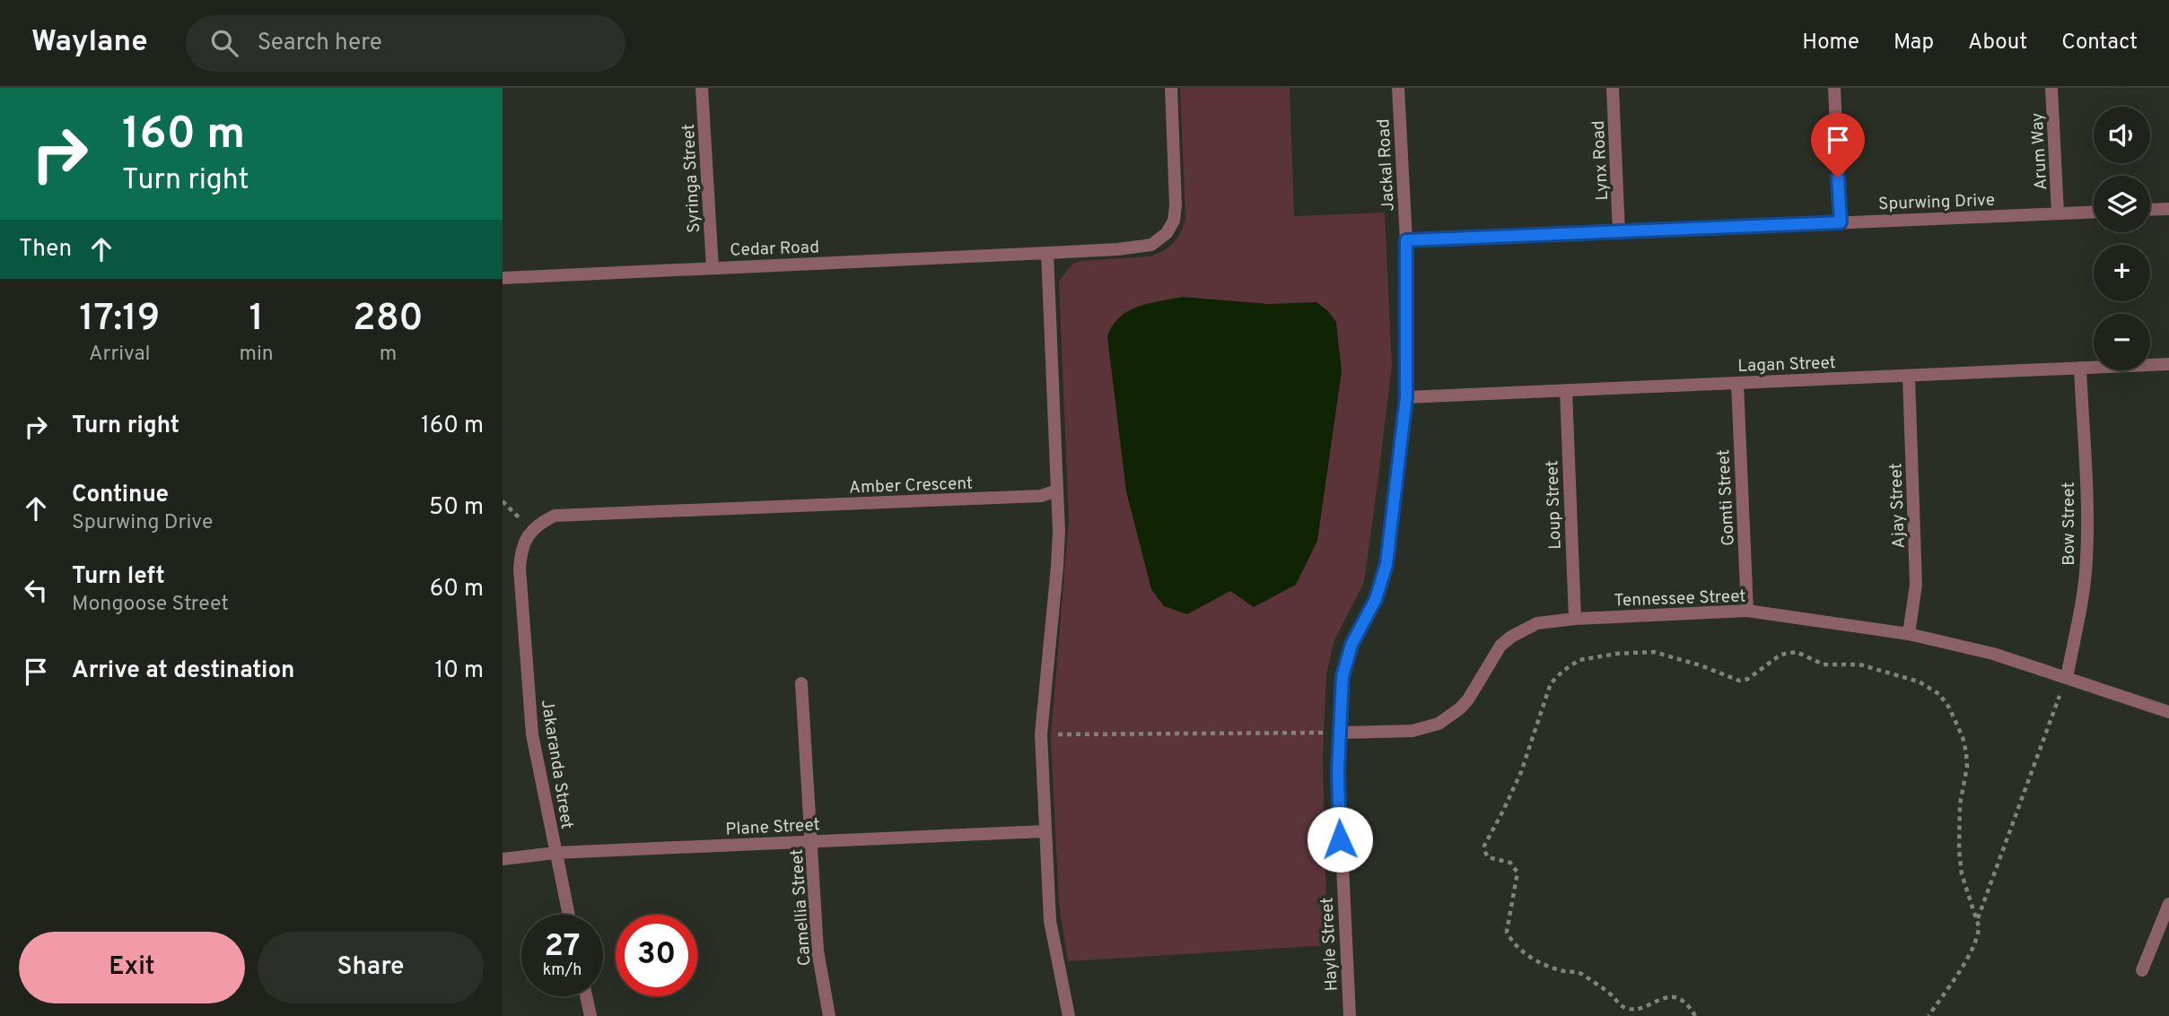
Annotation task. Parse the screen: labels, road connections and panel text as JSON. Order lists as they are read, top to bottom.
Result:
{
  "streets": {
    "street": [
      "Arum Way",
      "Lynx Road",
      "Jackal Road",
      "Syringa Street",
      "Spurwing Drive",
      "Cedar Road",
      "Lagan Street",
      "Amber Crescent",
      "Gomti Street",
      "Loup Street",
      "Ajay Street",
      "Bow Street",
      "Tennessee Street",
      "Jakaranda Street",
      "Plane Street",
      "Camellia Street",
      "Hayle Street"
    ]
  },
  "crossings": [
    ["Arum Way", "Spurwing Drive"],
    ["Lynx Road", "Spurwing Drive"],
    ["Jackal Road", "Spurwing Drive"],
    ["Jackal Road", "Hayle Street"],
    ["Syringa Street", "Cedar Road"],
    ["Spurwing Drive", "Hayle Street"],
    ["Lagan Street", "Gomti Street"],
    ["Lagan Street", "Loup Street"],
    ["Lagan Street", "Ajay Street"],
    ["Lagan Street", "Bow Street"],
    ["Lagan Street", "Hayle Street"],
    ["Amber Crescent", "Jakaranda Street"],
    ["Gomti Street", "Tennessee Street"],
    ["Loup Street", "Tennessee Street"],
    ["Ajay Street", "Tennessee Street"],
    ["Bow Street", "Tennessee Street"],
    ["Tennessee Street", "Hayle Street"],
    ["Jakaranda Street", "Plane Street"],
    ["Plane Street", "Camellia Street"]
  ],
  "page": {
    "header": "Waylane",
    "search": "Search here",
    "nav": [
      "Home",
      "Map",
      "About",
      "Contact"
    ],
    "turn": ["160 m", "Turn right"],
    "map_buttons": ["+", "−"],
    "then": "Then",
    "eta": [
      "17:19",
      "Arrival",
      "1",
      "min",
      "280",
      "m"
    ],
    "list": [
      {
        "name": "Turn right",
        "value": "160 m"
      },
      {
        "name": "Continue",
        "note": "Spurwing Drive",
        "value": "50 m"
      },
      {
        "name": "Turn left",
        "note": "Mongoose Street",
        "value": "60 m"
      },
      {
        "name": "Arrive at destination",
        "value": "10 m"
      }
    ],
    "speed": "27 km/h",
    "limit": "30",
    "buttons": ["Exit", "Share"]
  }
}
